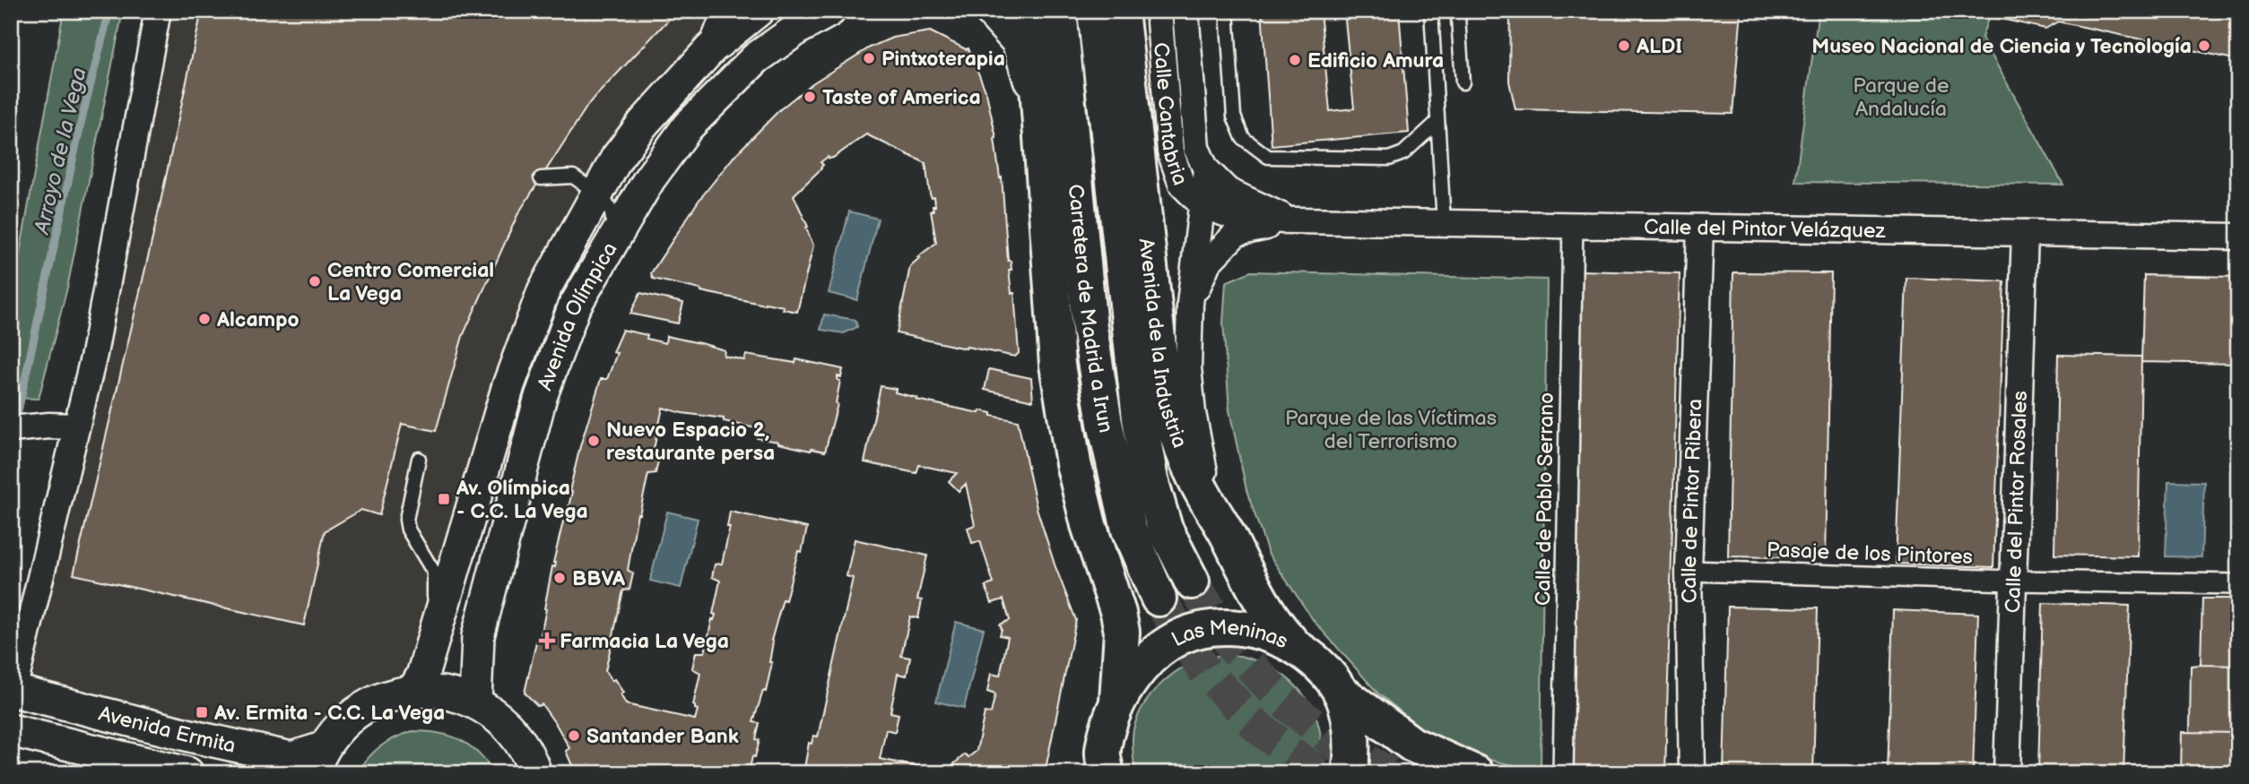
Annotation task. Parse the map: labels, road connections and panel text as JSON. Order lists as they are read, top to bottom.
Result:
{
  "streets": {
    "main road": ["Carretera de Madrid a Irun", "Avenida de la Industria", "Las Meninas"],
    "street": [
      "Calle Cantabria",
      "Calle del Pintor Velázquez",
      "Avenida Olímpica",
      "Calle de Pablo Serrano",
      "Calle de Pintor Ribera",
      "Calle del Pintor Rosales",
      "Pasaje de los Pintores",
      "Avenida Ermita"
    ]
  },
  "crossings": [
    ["Calle Cantabria", "Calle del Pintor Velázquez"],
    ["Calle Cantabria", "Avenida de la Industria"],
    ["Calle del Pintor Velázquez", "Calle de Pablo Serrano"],
    ["Calle del Pintor Velázquez", "Calle de Pintor Ribera"],
    ["Calle del Pintor Velázquez", "Calle del Pintor Rosales"],
    ["Avenida de la Industria", "Las Meninas"],
    ["Calle de Pintor Ribera", "Pasaje de los Pintores"],
    ["Calle del Pintor Rosales", "Pasaje de los Pintores"]
  ],
  "water": ["Arroyo de la Vega"],
  "parks": ["Parque de Andalucía", "Parque de las Víctimas del Terrorismo"],
  "places": {
    "other": [
      "ALDI",
      "Museo Nacional de Ciencia y Tecnología",
      "Pintxoterapia",
      "Edificio Amura",
      "Taste of America",
      "Centro Comercial La Vega",
      "Alcampo",
      "Nuevo Espacio 2, restaurante persa",
      "BBVA",
      "Santander Bank"
    ],
    "transit": ["Av. Olímpica - C.C. La Vega", "Av. Ermita - C.C. La Vega"],
    "health": ["Farmacia La Vega"]
  }
}
